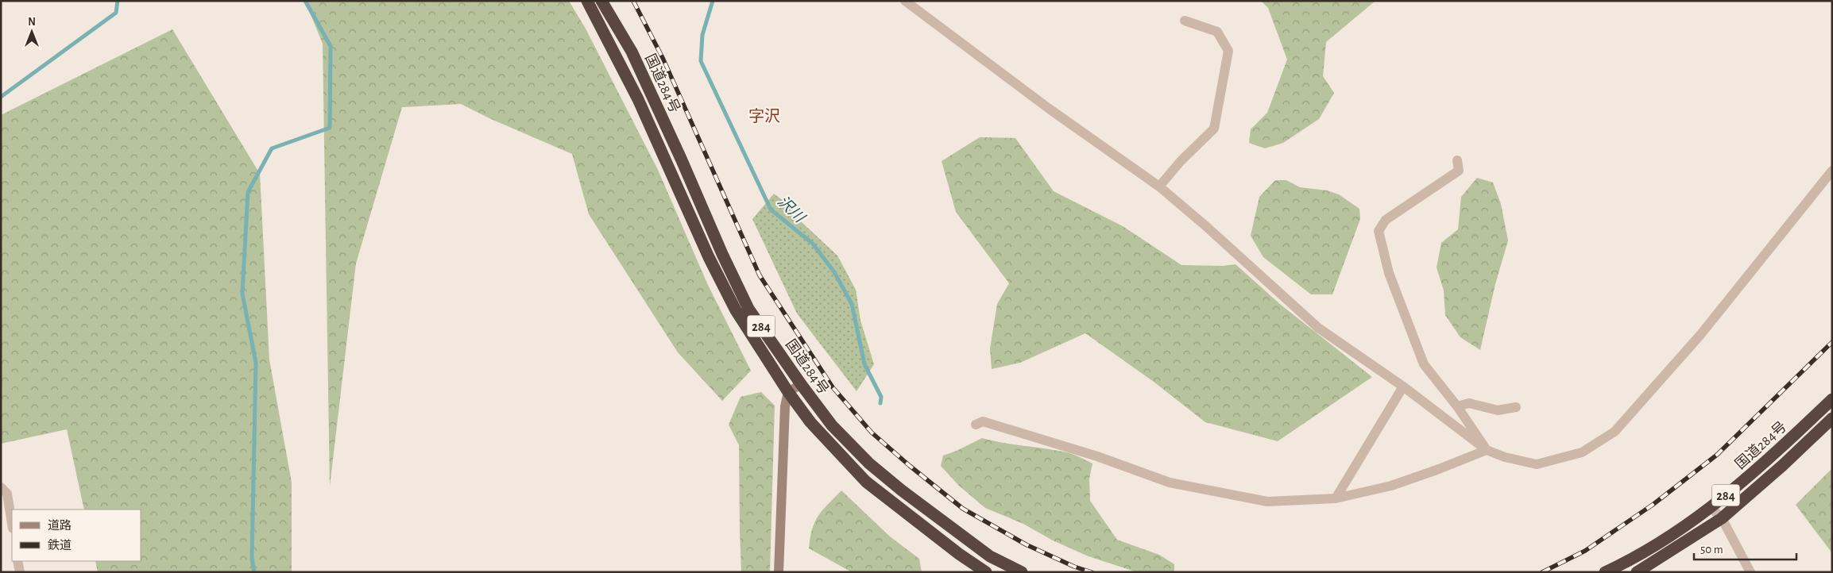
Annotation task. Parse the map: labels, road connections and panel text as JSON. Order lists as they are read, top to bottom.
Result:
{
  "streets": {
    "highway": ["国道284号", "284"]
  },
  "districts": ["字沢"],
  "water": ["沢川"],
  "legend": ["道路", "鉄道"],
  "scale_bar": "50 m",
  "north": "top"
}
